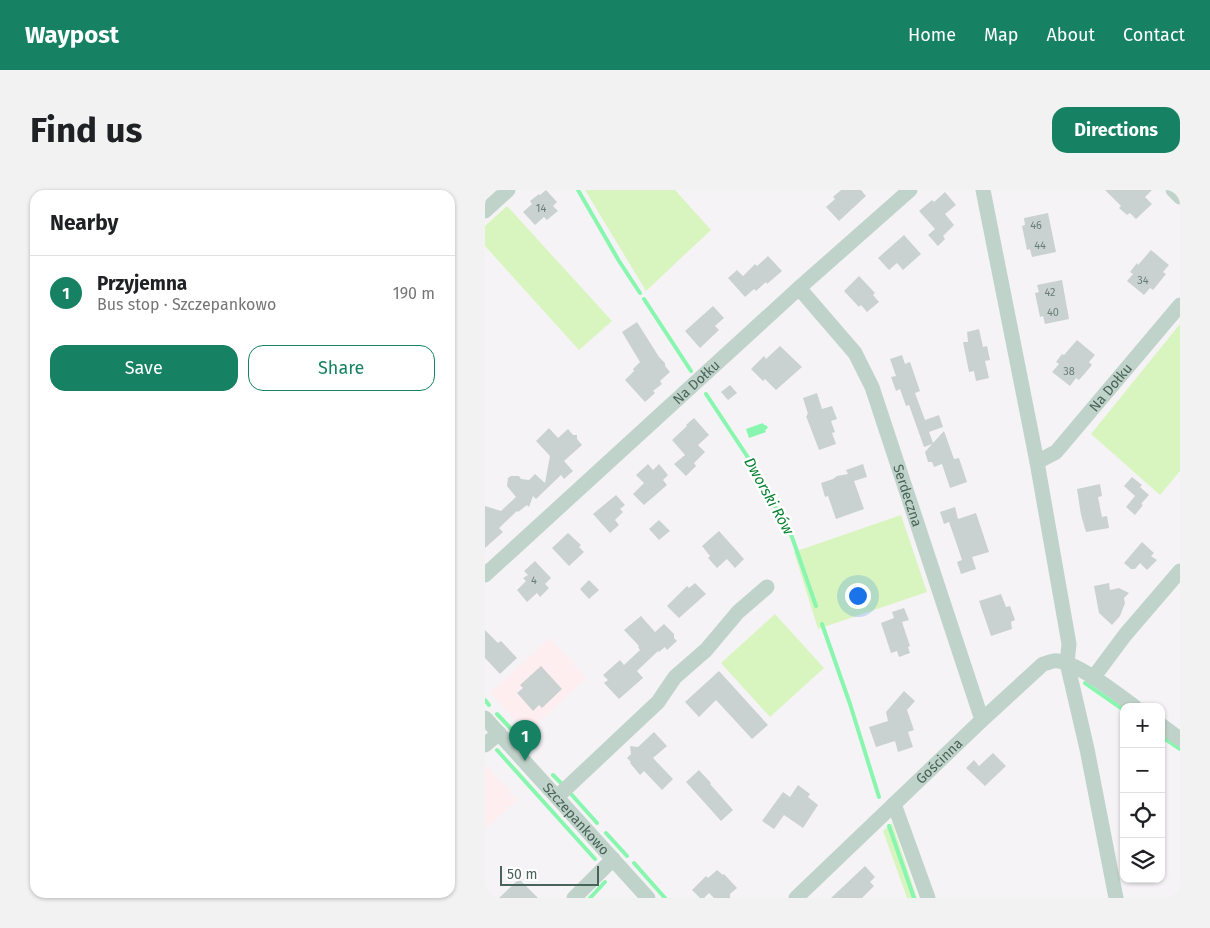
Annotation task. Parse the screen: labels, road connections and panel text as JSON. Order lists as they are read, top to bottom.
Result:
{
  "streets": {
    "street": [
      "Na Dołku",
      "Serdeczna",
      "Gościnna",
      "Szczepankowo"
    ]
  },
  "crossings": [
    ["Na Dołku", "Serdeczna"],
    ["Serdeczna", "Gościnna"]
  ],
  "water": ["Dworski Rów"],
  "house_numbers": [
    "14",
    "46",
    "44",
    "34",
    "42",
    "40",
    "38",
    "4"
  ],
  "scale_bar": "50 m",
  "page": {
    "header": "Waypost",
    "nav": [
      "Home",
      "Map",
      "About",
      "Contact"
    ],
    "buttons": [
      "Directions",
      ["Save", "Share"]
    ],
    "title": "Find us",
    "heading": "Nearby",
    "list": [
      {
        "mark": "1",
        "name": "Przyjemna",
        "note": "Bus stop · Szczepankowo",
        "value": "190 m"
      }
    ],
    "map_buttons": ["+", "−"],
    "pins": "1",
    "scale": "50 m"
  }
}
